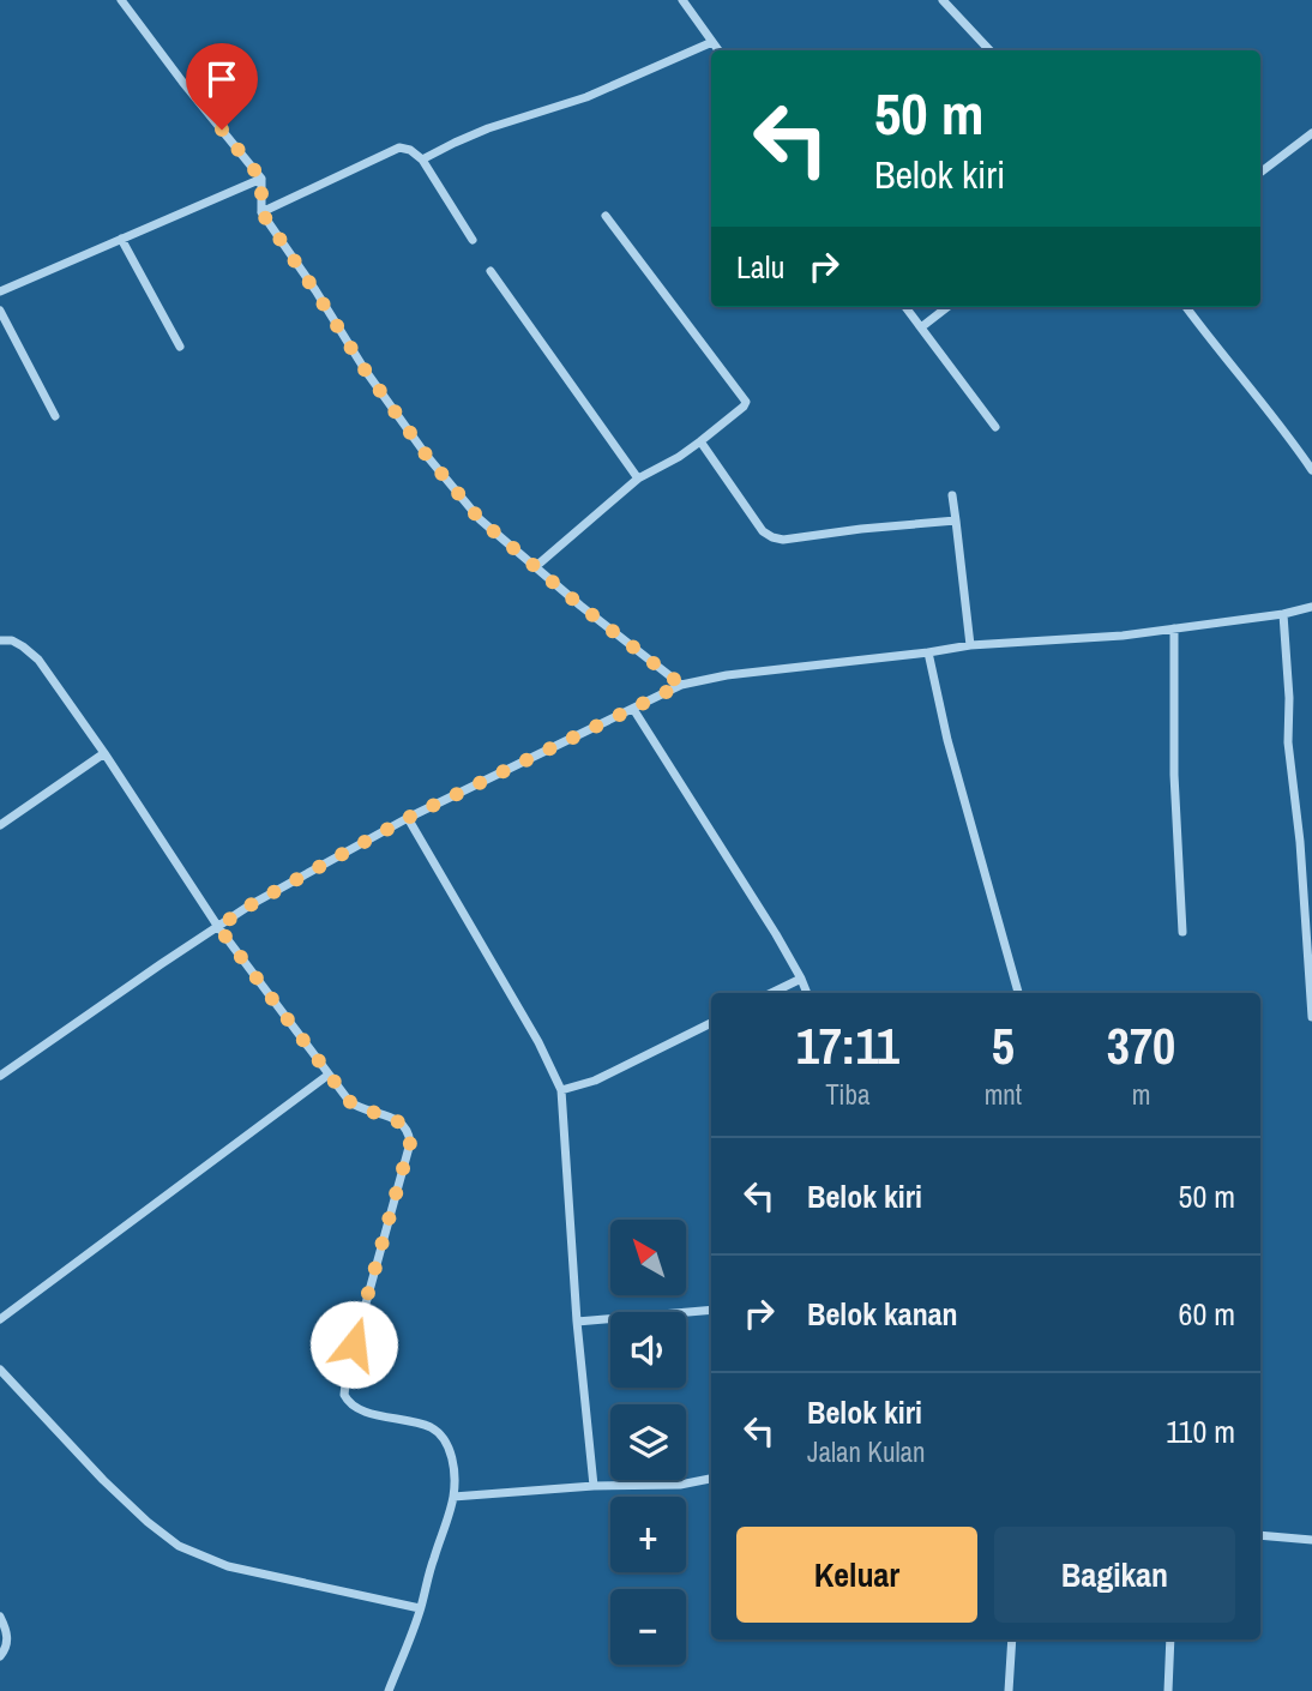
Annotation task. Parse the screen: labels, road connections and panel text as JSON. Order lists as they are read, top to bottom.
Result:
{
  "north": "top left",
  "page": {
    "turn": ["50 m", "Belok kiri"],
    "then": "Lalu",
    "eta": [
      "17:11",
      "Tiba",
      "5",
      "mnt",
      "370",
      "m"
    ],
    "list": [
      {
        "name": "Belok kiri",
        "value": "50 m"
      },
      {
        "name": "Belok kanan",
        "value": "60 m"
      },
      {
        "name": "Belok kiri",
        "note": "Jalan Kulan",
        "value": "110 m"
      }
    ],
    "map_buttons": ["+", "−"],
    "buttons": ["Keluar", "Bagikan"]
  }
}
